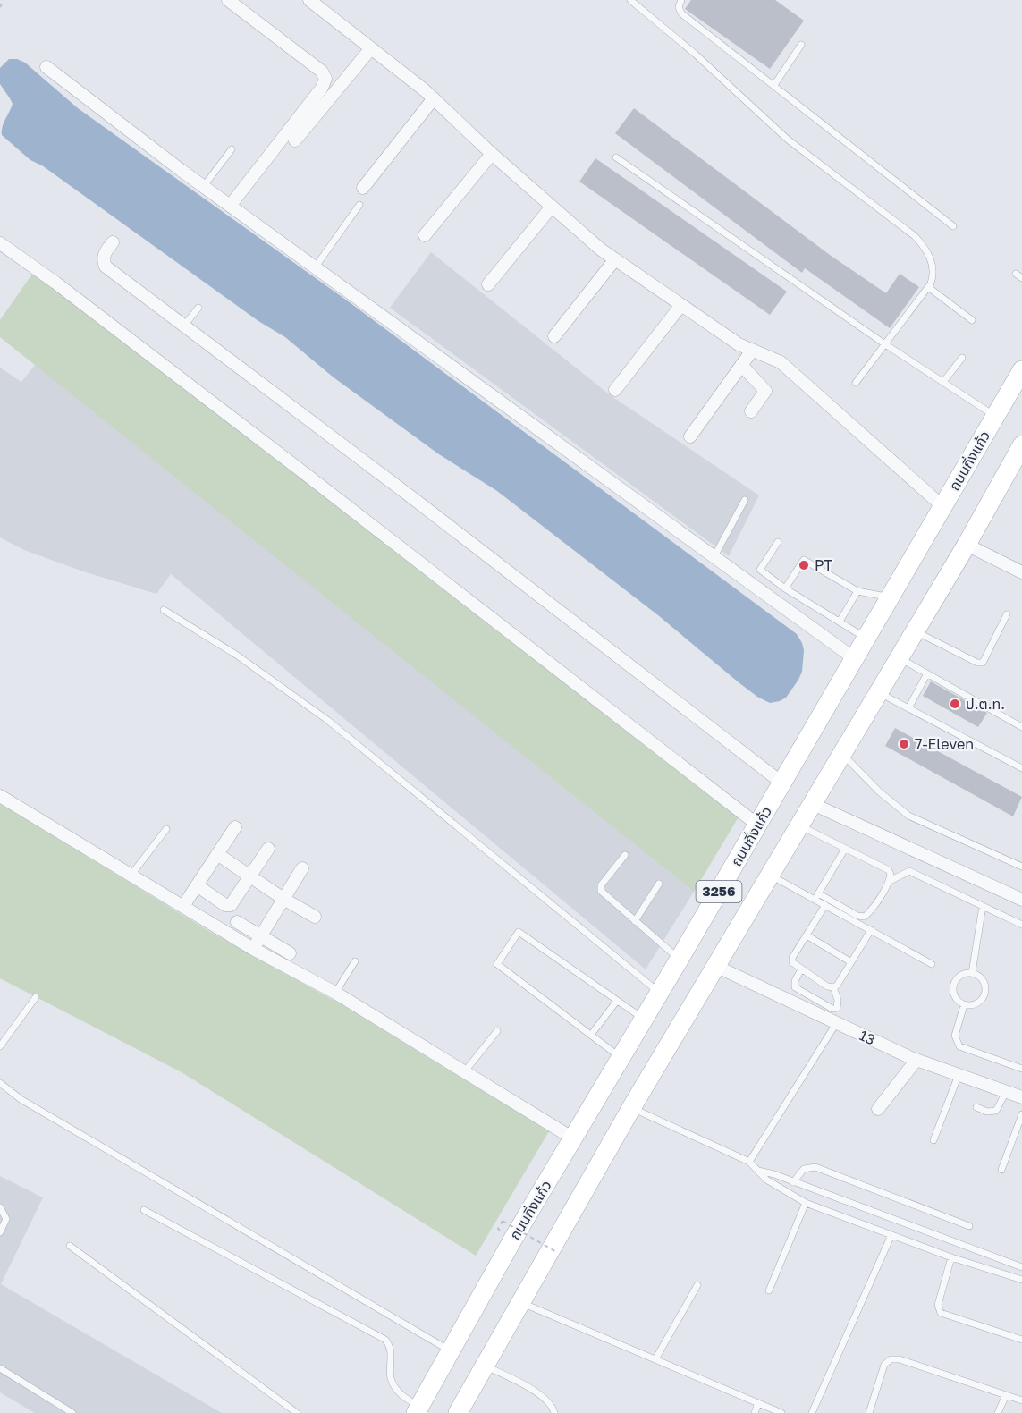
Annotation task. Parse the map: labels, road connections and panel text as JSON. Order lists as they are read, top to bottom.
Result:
{
  "streets": {
    "main road": ["ถนนกิ่งแก้ว", "3256"],
    "street": ["13"]
  },
  "crossings": [
    ["3256", "13"]
  ],
  "places": ["PT", "ป.ต.ท.", "7-Eleven"]
}
